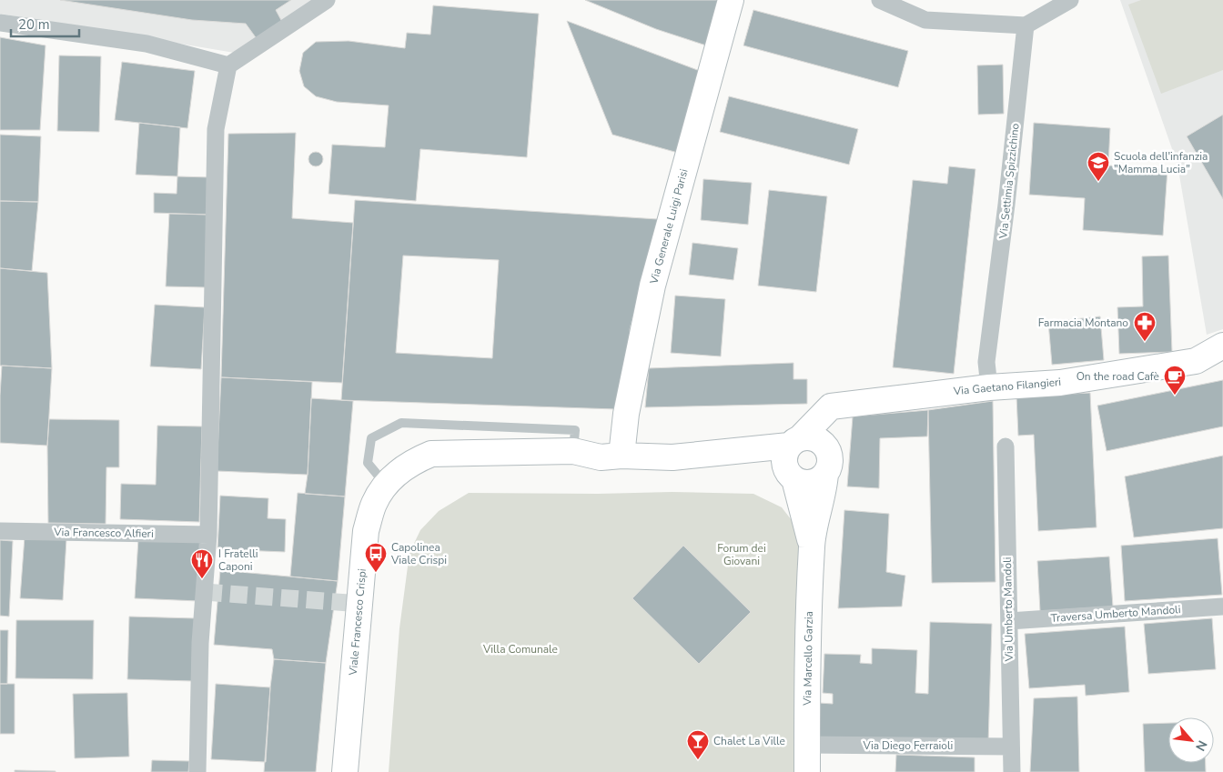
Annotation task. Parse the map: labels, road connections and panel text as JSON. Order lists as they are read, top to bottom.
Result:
{
  "streets": {
    "street": [
      "Via Settimia Spizzichino",
      "Via Generale Luigi Parisi",
      "Via Gaetano Filangieri",
      "Via Francesco Alfieri",
      "Via Umberto Mandoli",
      "Traversa Umberto Mandoli",
      "Viale Francesco Crispi",
      "Via Marcello Garzia",
      "Via Diego Ferraioli"
    ]
  },
  "crossings": [
    ["Via Settimia Spizzichino", "Via Gaetano Filangieri"],
    ["Via Generale Luigi Parisi", "Viale Francesco Crispi"],
    ["Via Gaetano Filangieri", "Viale Francesco Crispi"],
    ["Via Umberto Mandoli", "Traversa Umberto Mandoli"],
    ["Via Umberto Mandoli", "Via Diego Ferraioli"],
    ["Via Marcello Garzia", "Via Diego Ferraioli"]
  ],
  "parks": ["Forum dei Giovani", "Villa Comunale"],
  "places": {
    "school or university": ["Scuola dell'infanzia \"Mamma Lucia\""],
    "pharmacy": ["Farmacia Montano"],
    "cafe": ["On the road Cafè"],
    "bus stop": ["Capolinea Viale Crispi"],
    "restaurant": ["I Fratelli Caponi"],
    "bar": ["Chalet La Ville"]
  },
  "scale_bar": "20 m",
  "north": "bottom right"
}
